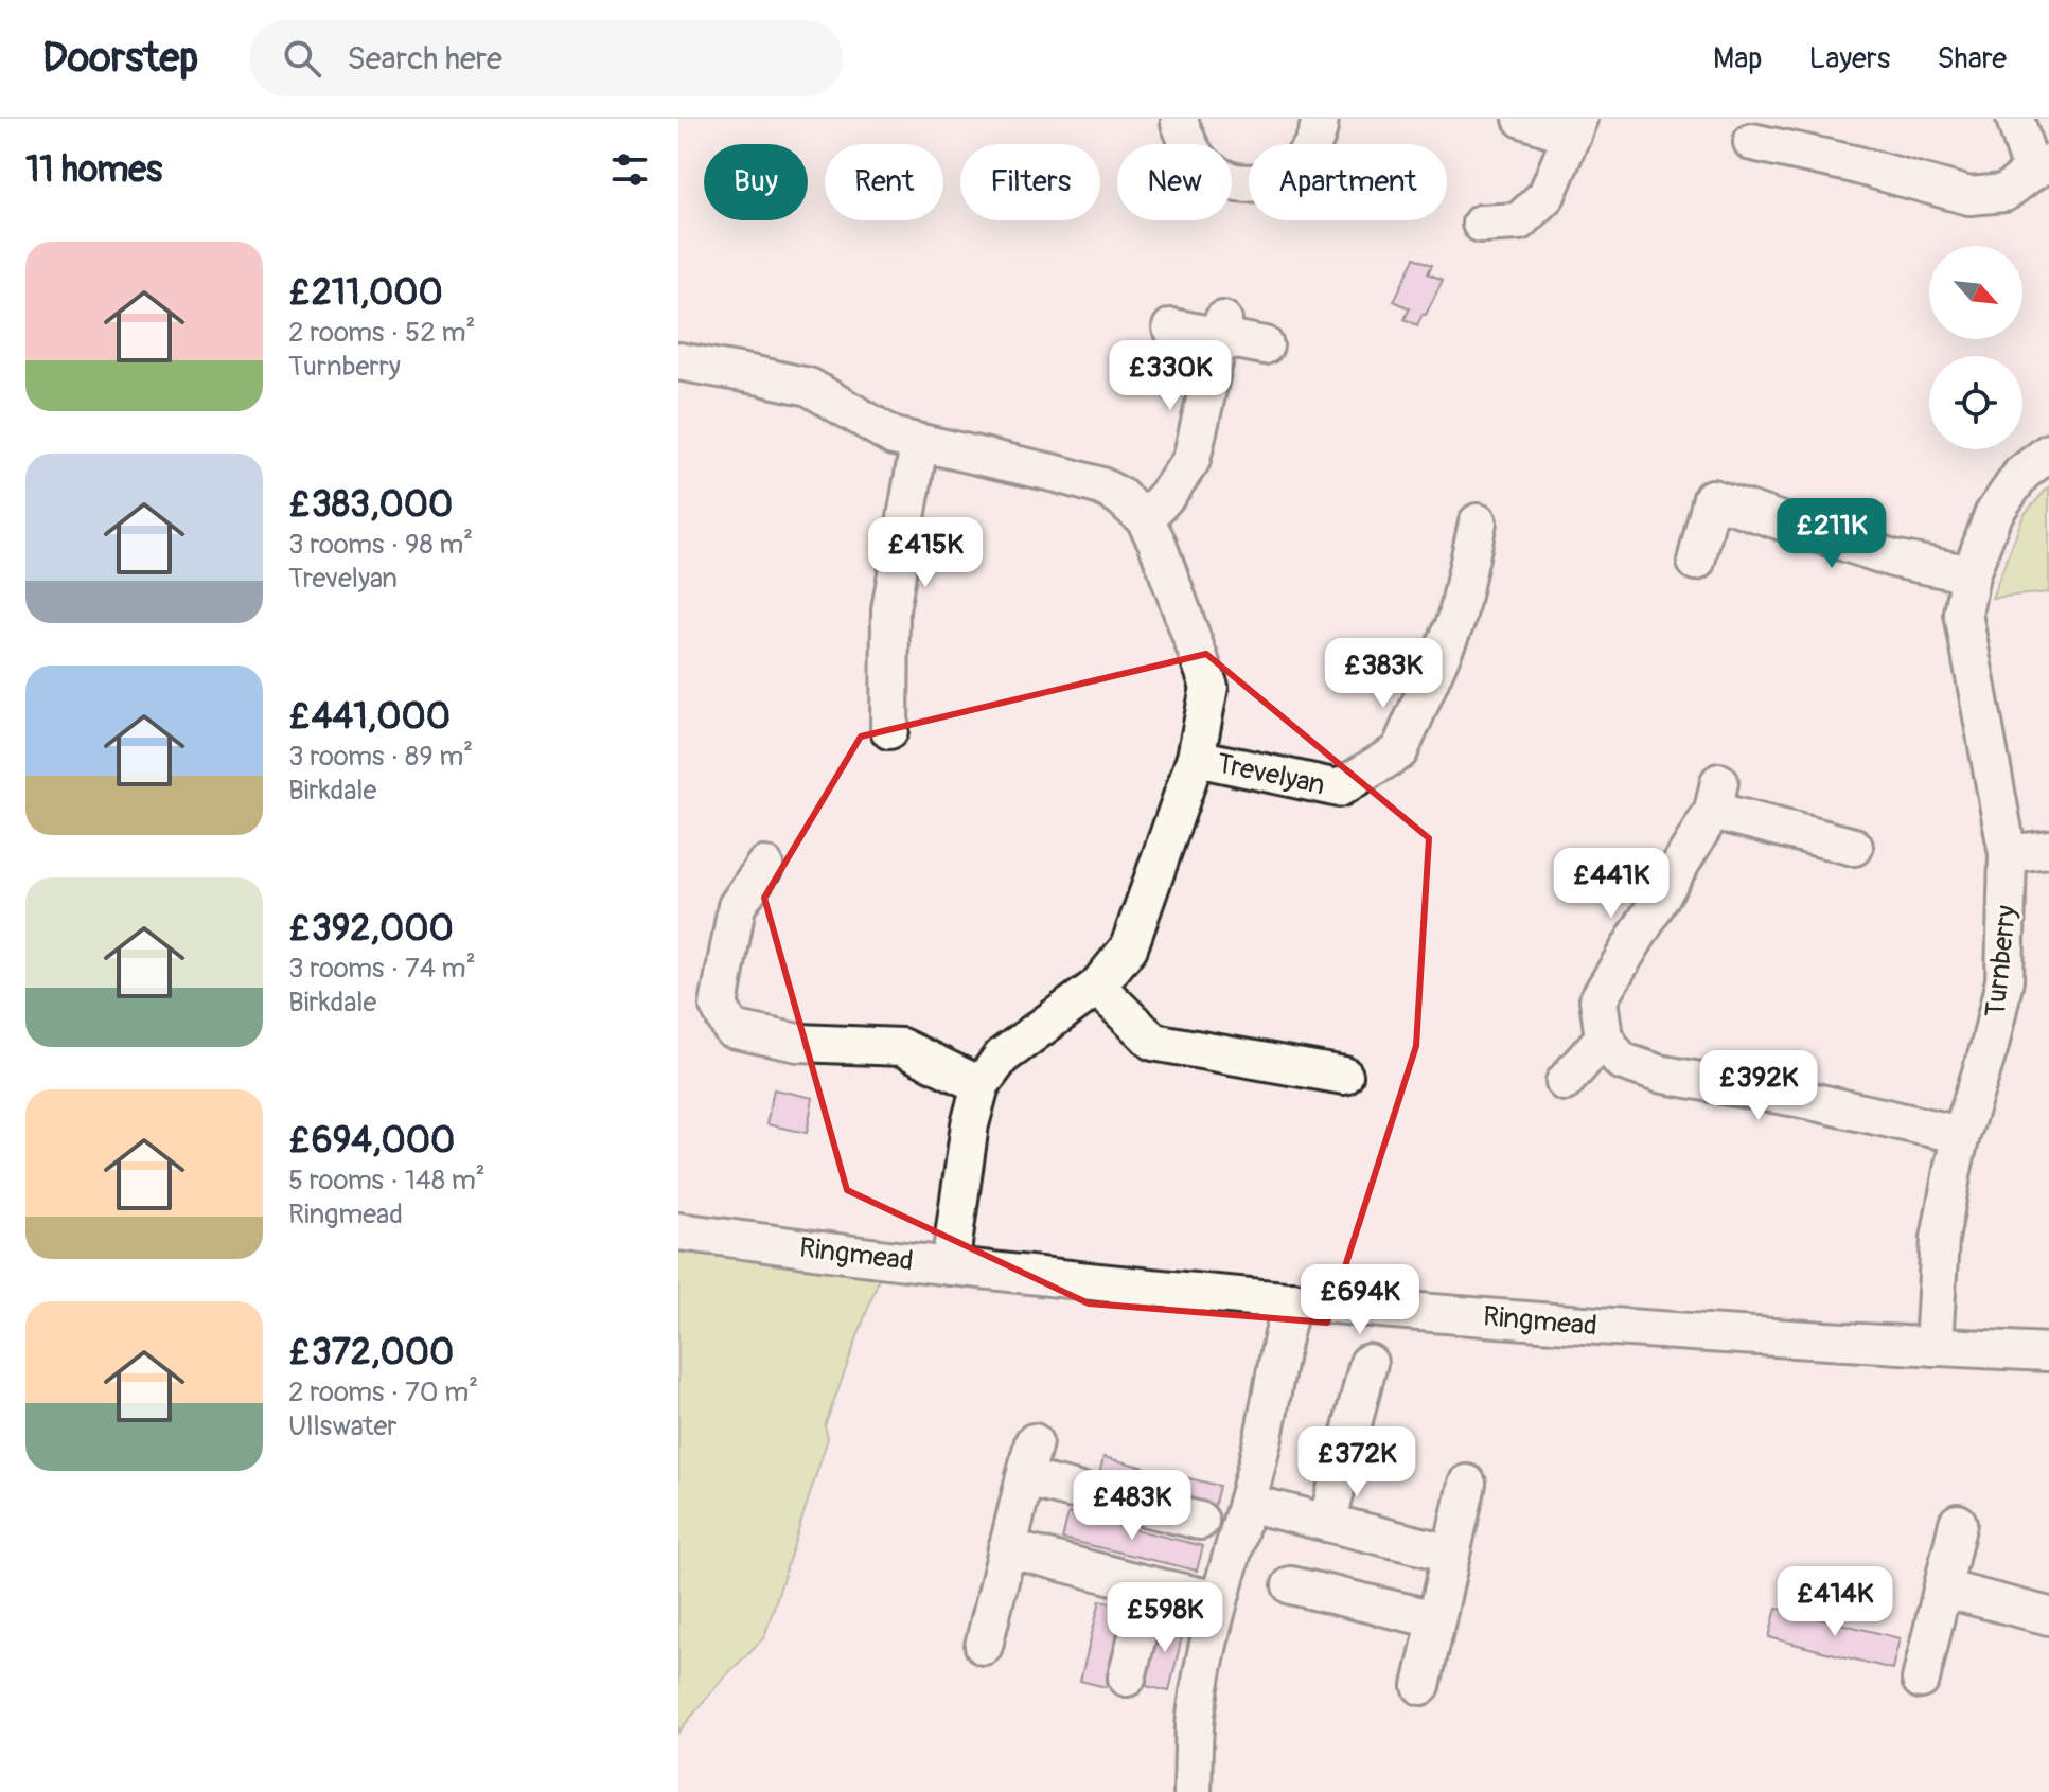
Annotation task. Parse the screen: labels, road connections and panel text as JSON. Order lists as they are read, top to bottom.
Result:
{
  "streets": {
    "street": ["Trevelyan", "Turnberry", "Ringmead"]
  },
  "crossings": [
    ["Trevelyan", "Ringmead"],
    ["Turnberry", "Ringmead"]
  ],
  "north": "bottom right",
  "page": {
    "header": "Doorstep",
    "search": "Search here",
    "nav": ["Map", "Layers", "Share"],
    "heading": "11 homes",
    "chip": [
      "Buy",
      "Rent",
      "Filters",
      "New",
      "Apartment"
    ],
    "list": [
      {
        "name": "£211,000",
        "note": "2 rooms · 52 m² · Turnberry"
      },
      {
        "name": "£383,000",
        "note": "3 rooms · 98 m² · Trevelyan"
      },
      {
        "name": "£441,000",
        "note": "3 rooms · 89 m² · Birkdale"
      },
      {
        "name": "£392,000",
        "note": "3 rooms · 74 m² · Birkdale"
      },
      {
        "name": "£694,000",
        "note": "5 rooms · 148 m² · Ringmead"
      },
      {
        "name": "£372,000",
        "note": "2 rooms · 70 m² · Ullswater"
      }
    ],
    "price": [
      "£330K",
      "£211K",
      "£415K",
      "£383K",
      "£441K",
      "£392K",
      "£694K",
      "£372K",
      "£483K",
      "£414K",
      "£598K"
    ]
  }
}
